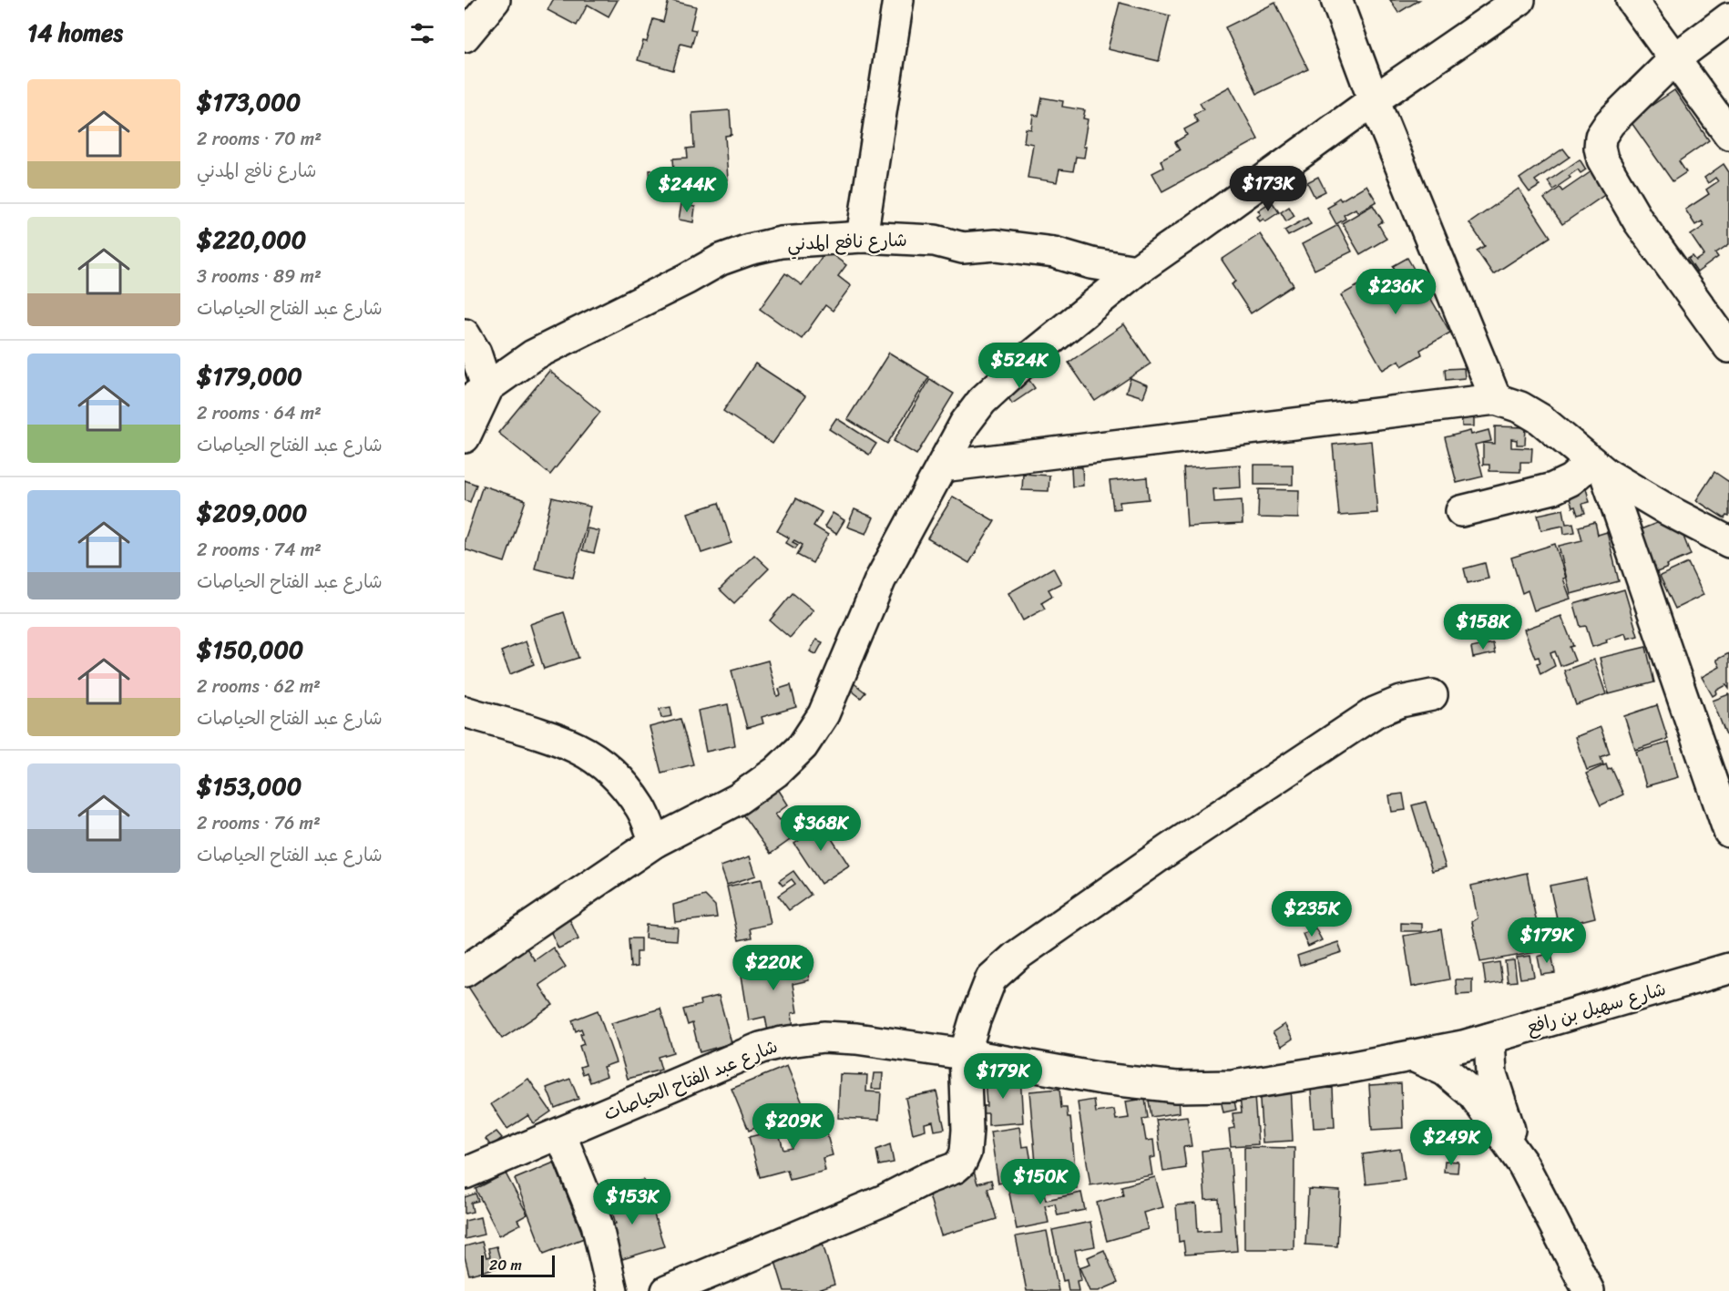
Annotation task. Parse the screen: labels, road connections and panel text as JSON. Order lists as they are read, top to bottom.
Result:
{
  "streets": {
    "street": ["شارع نافع المدني", "شارع سهيل بن رافع", "شارع عبد الفتاح الحياصات"]
  },
  "crossings": [
    ["شارع سهيل بن رافع", "شارع عبد الفتاح الحياصات"]
  ],
  "scale_bar": "20 m",
  "page": {
    "heading": "14 homes",
    "list": [
      {
        "name": "$173,000",
        "note": "2 rooms · 70 m² · شارع نافع المدني"
      },
      {
        "name": "$220,000",
        "note": "3 rooms · 89 m² · شارع عبد الفتاح الحياصات"
      },
      {
        "name": "$179,000",
        "note": "2 rooms · 64 m² · شارع عبد الفتاح الحياصات"
      },
      {
        "name": "$209,000",
        "note": "2 rooms · 74 m² · شارع عبد الفتاح الحياصات"
      },
      {
        "name": "$150,000",
        "note": "2 rooms · 62 m² · شارع عبد الفتاح الحياصات"
      },
      {
        "name": "$153,000",
        "note": "2 rooms · 76 m² · شارع عبد الفتاح الحياصات"
      }
    ],
    "price": [
      "$173K",
      "$244K",
      "$236K",
      "$524K",
      "$158K",
      "$368K",
      "$235K",
      "$179K",
      "$220K",
      "$179K",
      "$209K",
      "$249K",
      "$150K",
      "$153K"
    ],
    "scale": "20 m"
  }
}
